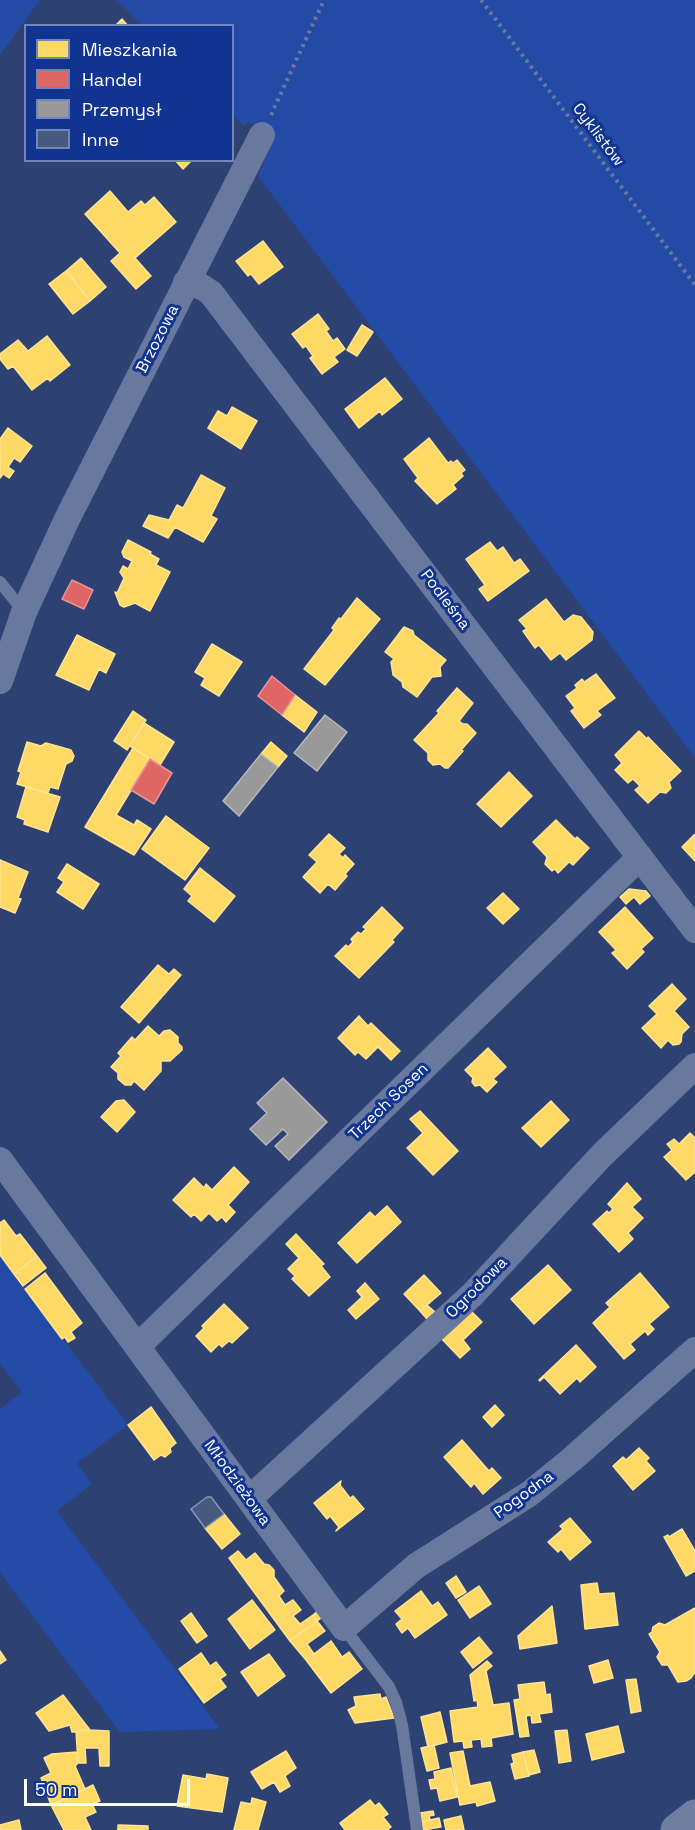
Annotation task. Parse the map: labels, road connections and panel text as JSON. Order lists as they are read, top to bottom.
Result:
{
  "streets": {
    "street": [
      "Brzozowa",
      "Podleśna",
      "Trzech Sosen",
      "Ogrodowa",
      "Młodzieżowa",
      "Pogodna"
    ],
    "path": ["Cyklistów"]
  },
  "crossings": [
    ["Brzozowa", "Podleśna"],
    ["Podleśna", "Trzech Sosen"],
    ["Trzech Sosen", "Młodzieżowa"],
    ["Ogrodowa", "Młodzieżowa"],
    ["Młodzieżowa", "Pogodna"]
  ],
  "legend": [
    "Mieszkania",
    "Handel",
    "Przemysł",
    "Inne"
  ],
  "scale_bar": "50 m"
}
